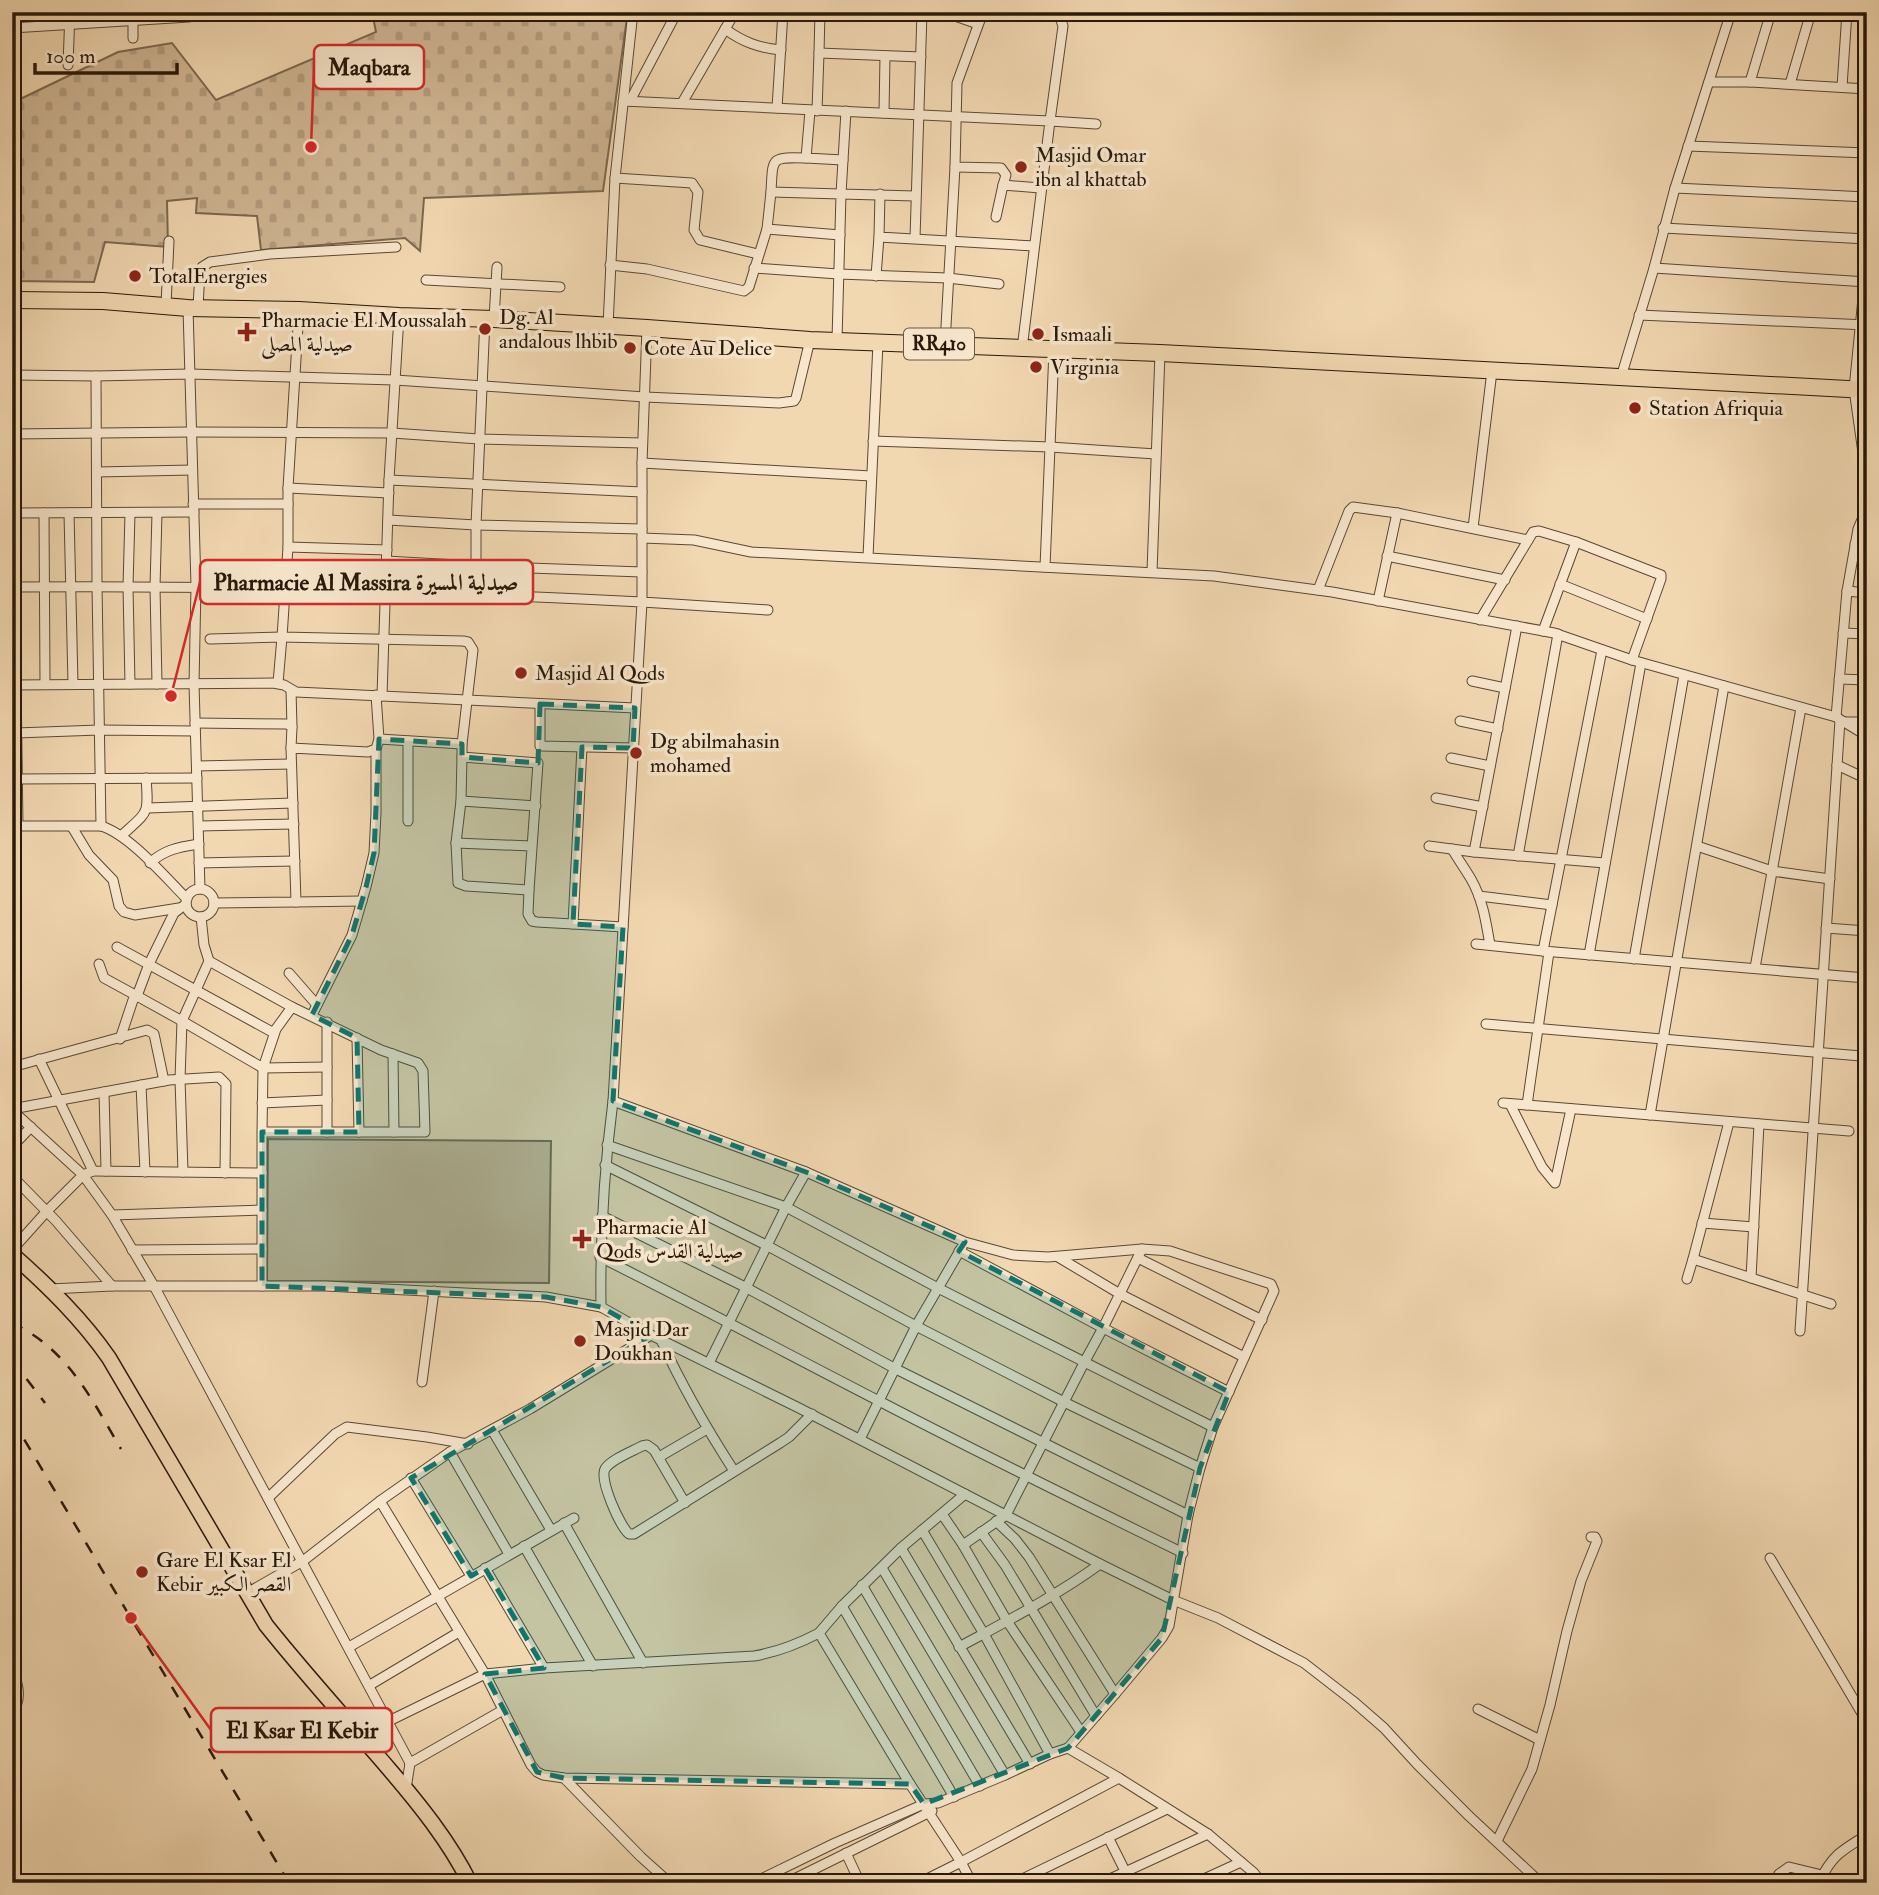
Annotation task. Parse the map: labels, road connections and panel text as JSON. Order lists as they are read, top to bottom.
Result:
{
  "streets": {
    "highway": ["RR410"]
  },
  "places": {
    "other": [
      "Maqbara",
      "Masjid Omar ibn al khattab",
      "TotalEnergies",
      "Dg. Al andalous lhbib",
      "Ismaali",
      "Cote Au Delice",
      "Virginia",
      "Station Afriquia",
      "Masjid Al Qods",
      "Pharmacie Al Massira صيدلية المسيرة",
      "Dg abilmahasin mohamed",
      "Masjid Dar Doukhan",
      "Gare El Ksar El Kebir القصر الكبير",
      "El Ksar El Kebir"
    ],
    "health": ["Pharmacie El Moussalah صيدلية المصلى", "Pharmacie Al Qods صيدلية القدس"]
  },
  "scale_bar": "100 m"
}
